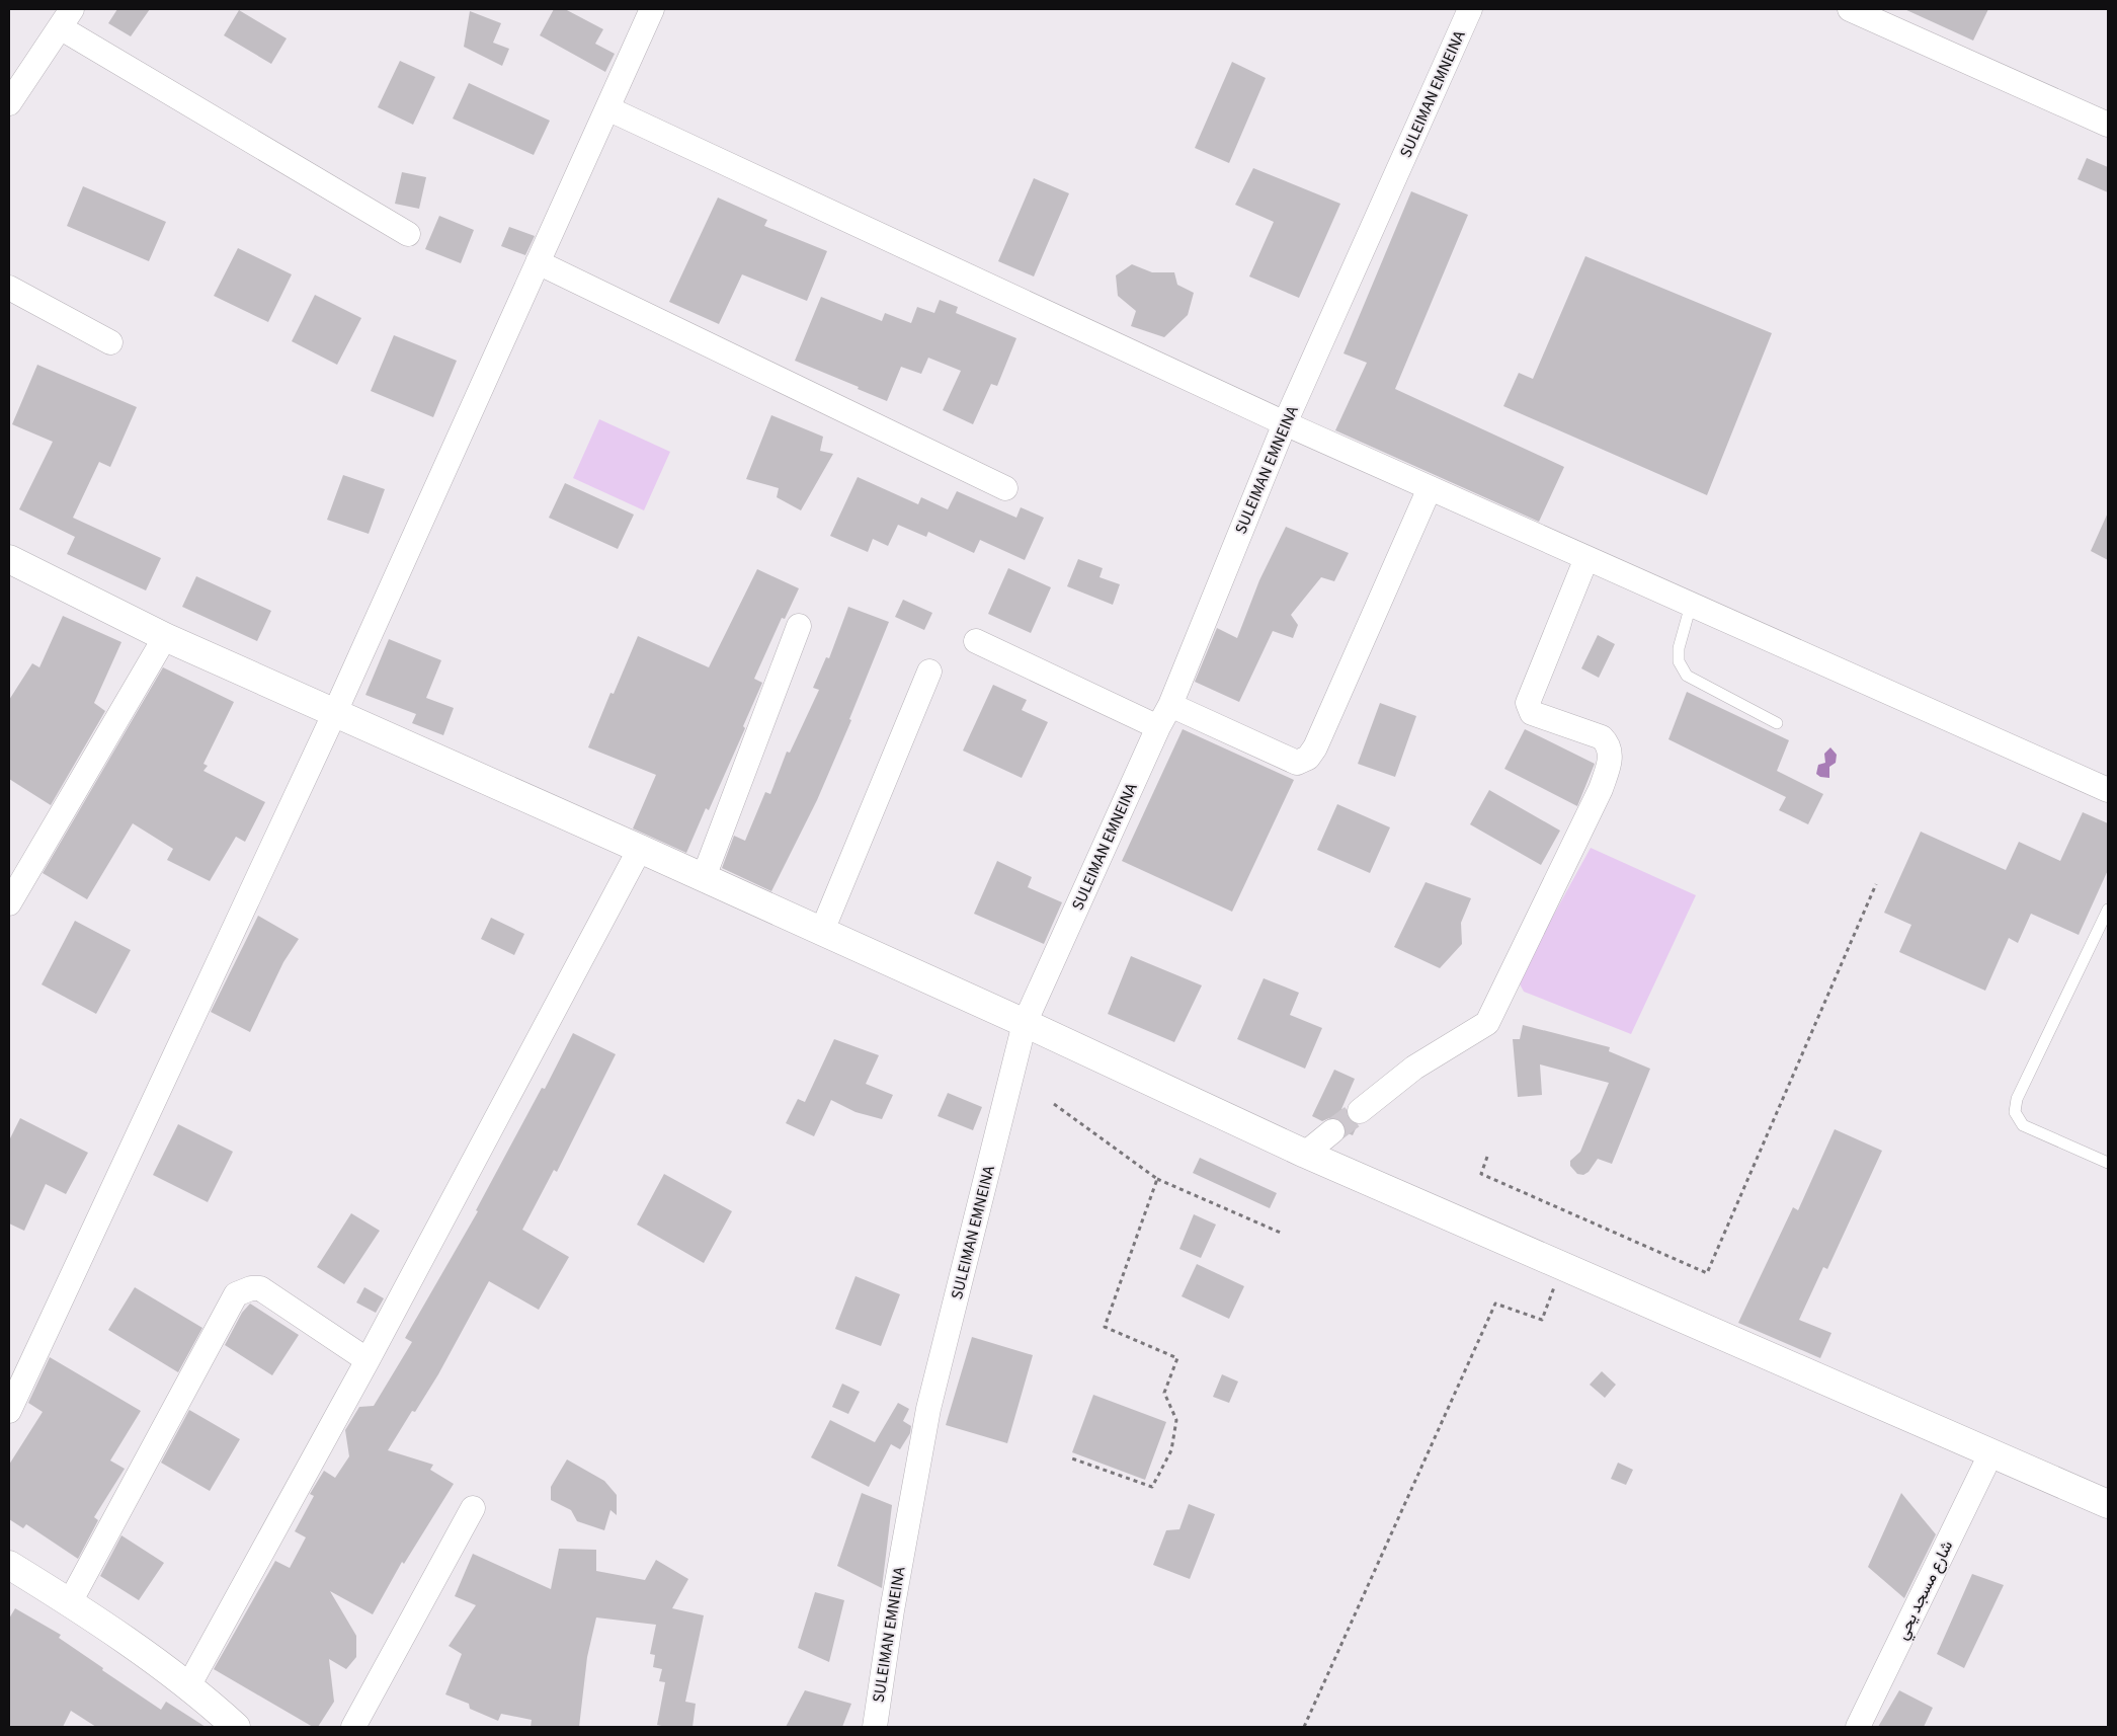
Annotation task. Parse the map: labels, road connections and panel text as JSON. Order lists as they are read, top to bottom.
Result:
{
  "streets": {
    "street": ["SULEIMAN EMNEINA", "شارع مسجد يحي"]
  }
}
